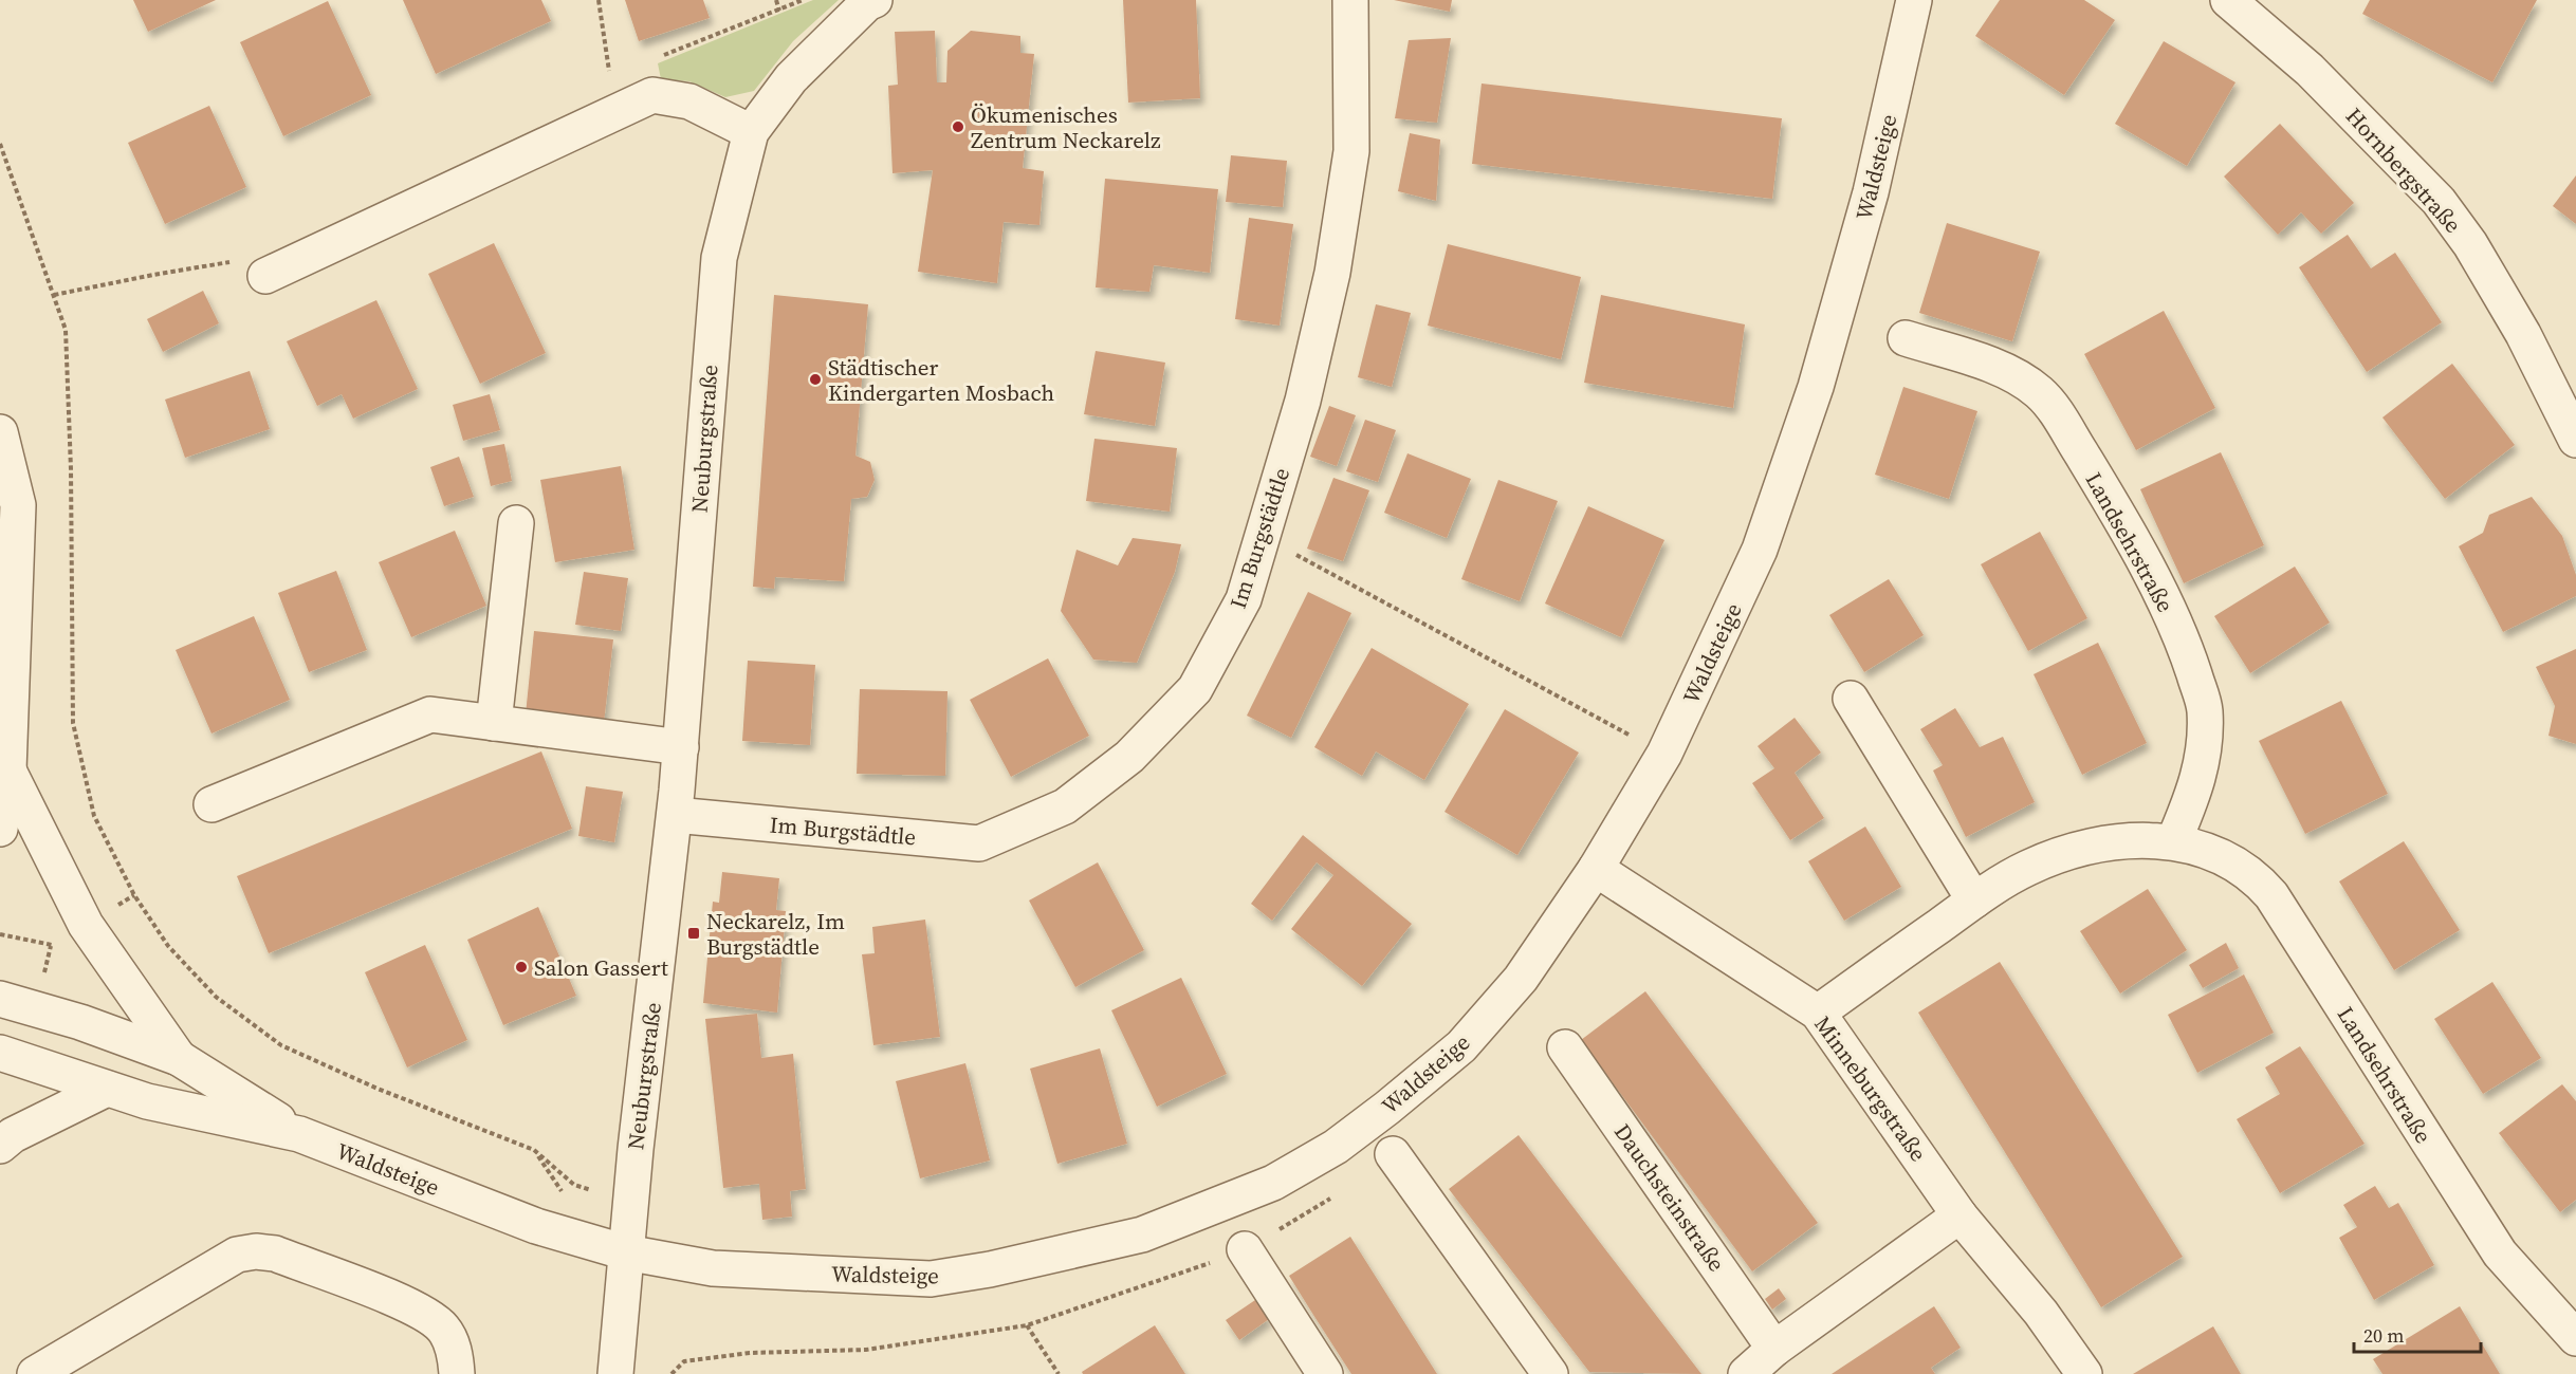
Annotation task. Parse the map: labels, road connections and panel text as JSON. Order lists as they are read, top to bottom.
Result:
{
  "streets": {
    "street": [
      "Waldsteige",
      "Hornbergstraße",
      "Neuburgstraße",
      "Im Burgstädtle",
      "Landsehrstraße",
      "Minneburgstraße",
      "Dauchsteinstraße"
    ]
  },
  "crossings": [
    ["Waldsteige", "Neuburgstraße"],
    ["Waldsteige", "Minneburgstraße"],
    ["Neuburgstraße", "Im Burgstädtle"],
    ["Landsehrstraße", "Minneburgstraße"]
  ],
  "places": {
    "other": ["Ökumenisches Zentrum Neckarelz", "Städtischer Kindergarten Mosbach", "Salon Gassert"],
    "transit": ["Neckarelz, Im Burgstädtle"]
  },
  "scale_bar": "20 m"
}
